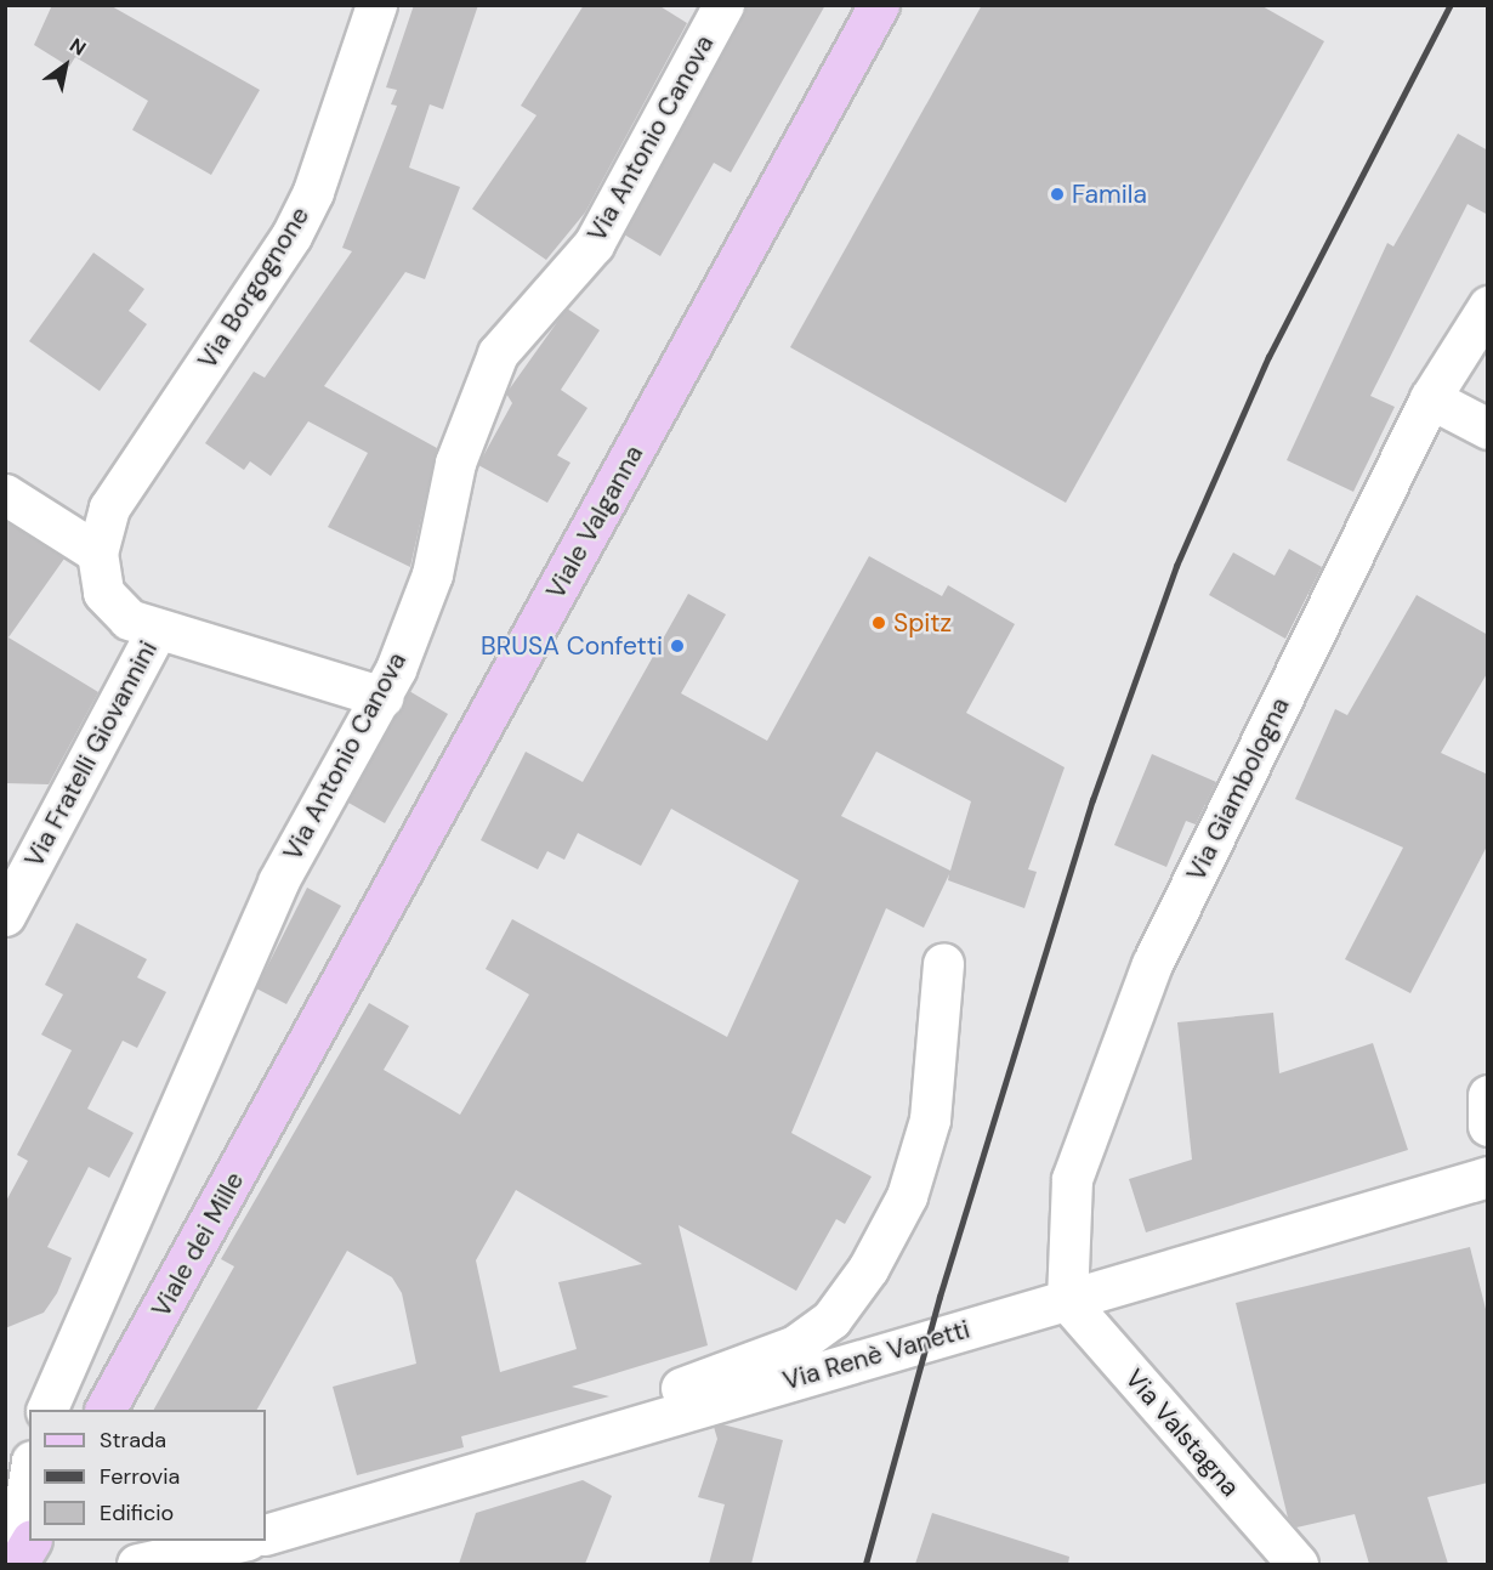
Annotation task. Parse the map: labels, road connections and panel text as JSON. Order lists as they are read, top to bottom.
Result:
{
  "streets": {
    "main road": ["Viale Valganna", "Viale dei Mille"],
    "street": [
      "Via Antonio Canova",
      "Via Borgognone",
      "Via Fratelli Giovannini",
      "Via Giambologna",
      "Via Renè Vanetti",
      "Via Valstagna"
    ]
  },
  "crossings": [
    ["Via Antonio Canova", "Via Borgognone"],
    ["Via Borgognone", "Via Fratelli Giovannini"],
    ["Viale Valganna", "Viale dei Mille"],
    ["Via Giambologna", "Via Renè Vanetti"],
    ["Via Giambologna", "Via Valstagna"],
    ["Via Renè Vanetti", "Via Valstagna"]
  ],
  "places": ["Famila", "Spitz", "BRUSA Confetti"],
  "legend": ["Strada", "Ferrovia", "Edificio"],
  "north": "top right"
}
